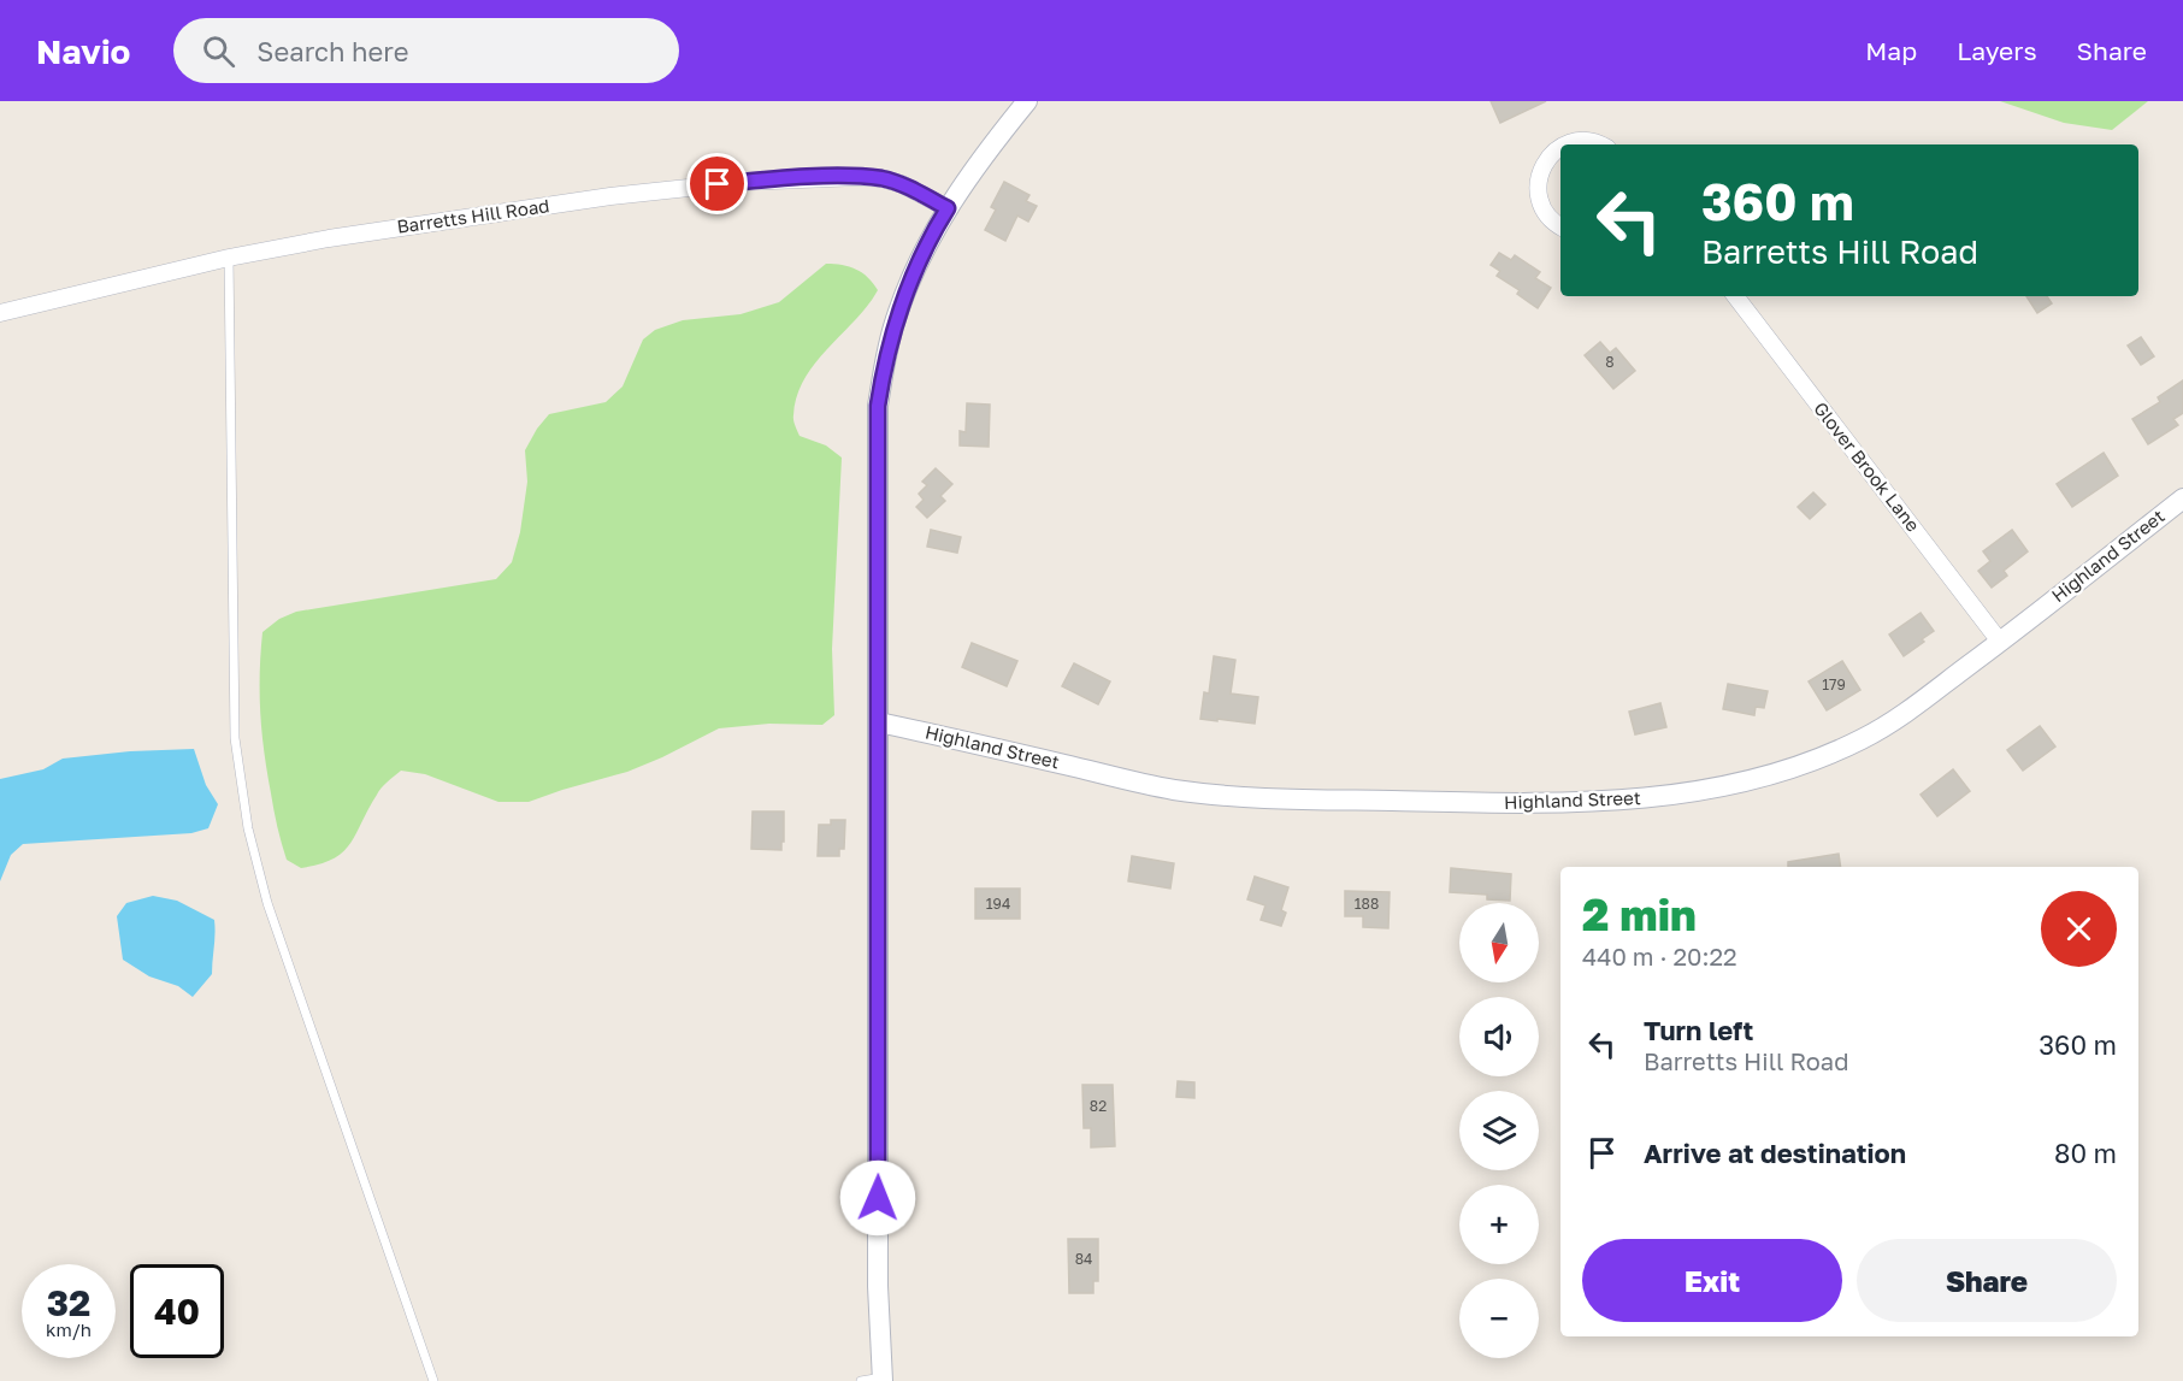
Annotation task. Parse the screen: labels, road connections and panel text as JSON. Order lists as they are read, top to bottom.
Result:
{
  "streets": {
    "street": ["Barretts Hill Road", "Glover Brook Lane", "Highland Street"]
  },
  "crossings": [
    ["Glover Brook Lane", "Highland Street"]
  ],
  "house_numbers": [
    "8",
    "179",
    "194",
    "188",
    "82",
    "84"
  ],
  "north": "bottom",
  "page": {
    "header": "Navio",
    "search": "Search here",
    "nav": ["Map", "Layers", "Share"],
    "turn": ["360 m", "Barretts Hill Road"],
    "heading": ["2 min", "440 m · 20:22"],
    "map_buttons": ["+", "−"],
    "list": [
      {
        "name": "Turn left",
        "note": "Barretts Hill Road",
        "value": "360 m"
      },
      {
        "name": "Arrive at destination",
        "value": "80 m"
      }
    ],
    "buttons": ["Exit", "Share"],
    "speed": "32 km/h",
    "limit": "40"
  }
}
